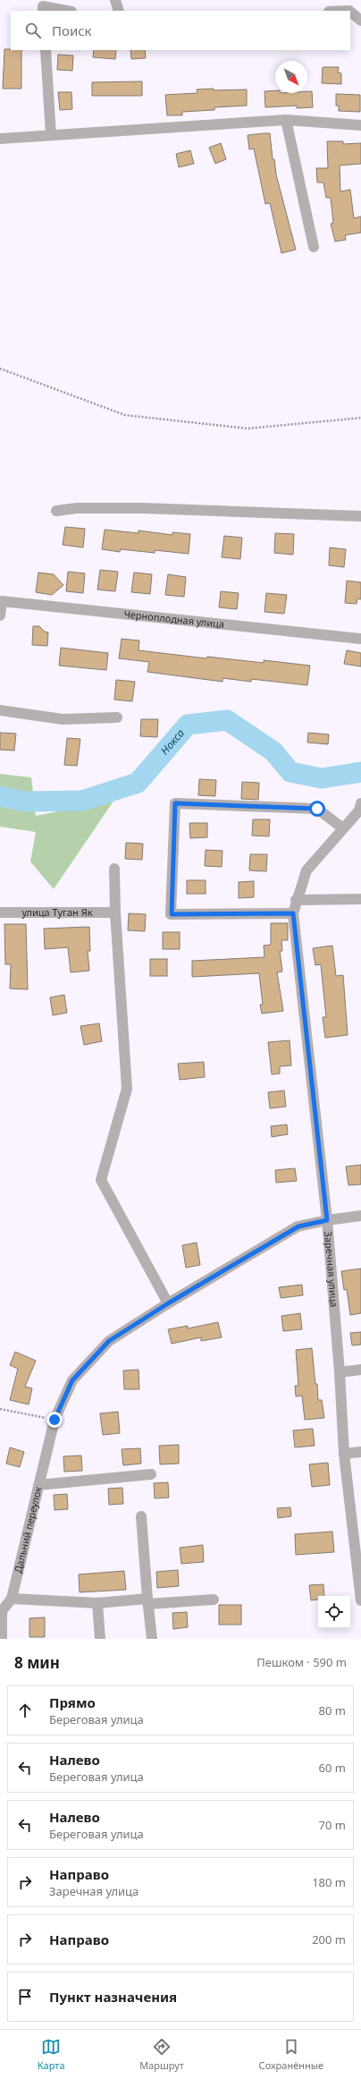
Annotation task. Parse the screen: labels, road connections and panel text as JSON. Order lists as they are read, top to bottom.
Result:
{
  "streets": {
    "street": [
      "Черноплодная улица",
      "улица Туган Як",
      "Заречная улица",
      "Дальний переулок"
    ]
  },
  "crossings": [
    ["Заречная улица", "Дальний переулок"]
  ],
  "water": ["Нокса"],
  "north": "bottom right",
  "page": {
    "search": "Поиск",
    "heading": ["8 мин", "Пешком · 590 m"],
    "list": [
      ["Прямо", "Береговая улица", "80 m"],
      ["Налево", "Береговая улица", "60 m"],
      ["Налево", "Береговая улица", "70 m"],
      ["Направо", "Заречная улица", "180 m"],
      ["Направо", "200 m"],
      "Пункт назначения"
    ],
    "nav": ["Карта", "Маршрут", "Сохранённые"]
  }
}
